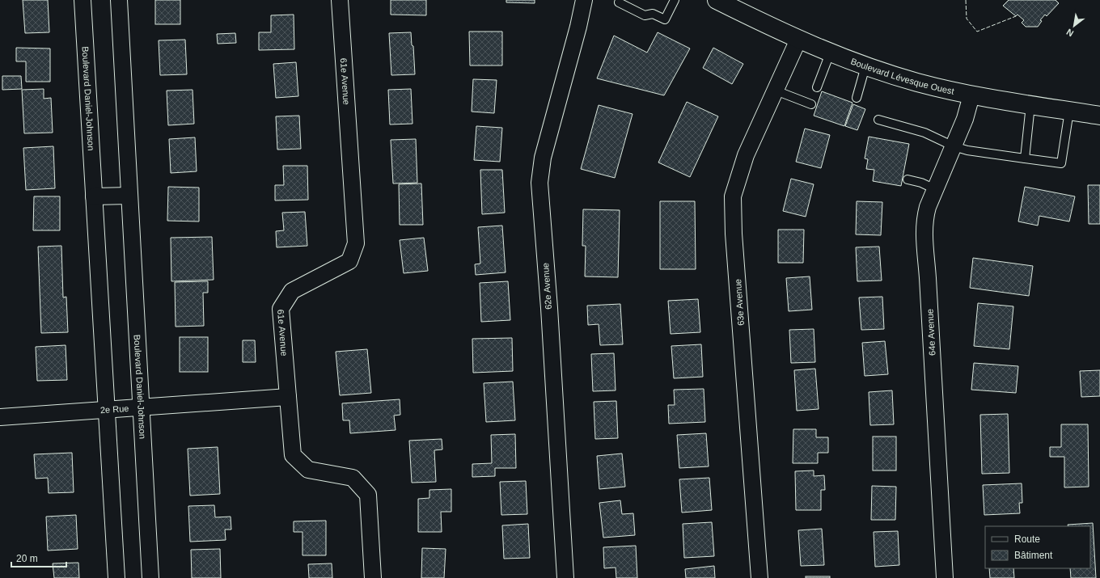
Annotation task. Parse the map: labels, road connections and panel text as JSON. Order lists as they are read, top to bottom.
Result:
{
  "streets": {
    "street": [
      "Boulevard Lévesque Ouest",
      "61e Avenue",
      "Boulevard Daniel-Johnson",
      "62e Avenue",
      "63e Avenue",
      "64e Avenue",
      "2e Rue"
    ]
  },
  "crossings": [
    ["Boulevard Lévesque Ouest", "63e Avenue"],
    ["Boulevard Lévesque Ouest", "64e Avenue"],
    ["61e Avenue", "2e Rue"],
    ["Boulevard Daniel-Johnson", "2e Rue"]
  ],
  "legend": ["Route", "Bâtiment"],
  "scale_bar": "20 m",
  "north": "bottom left"
}
